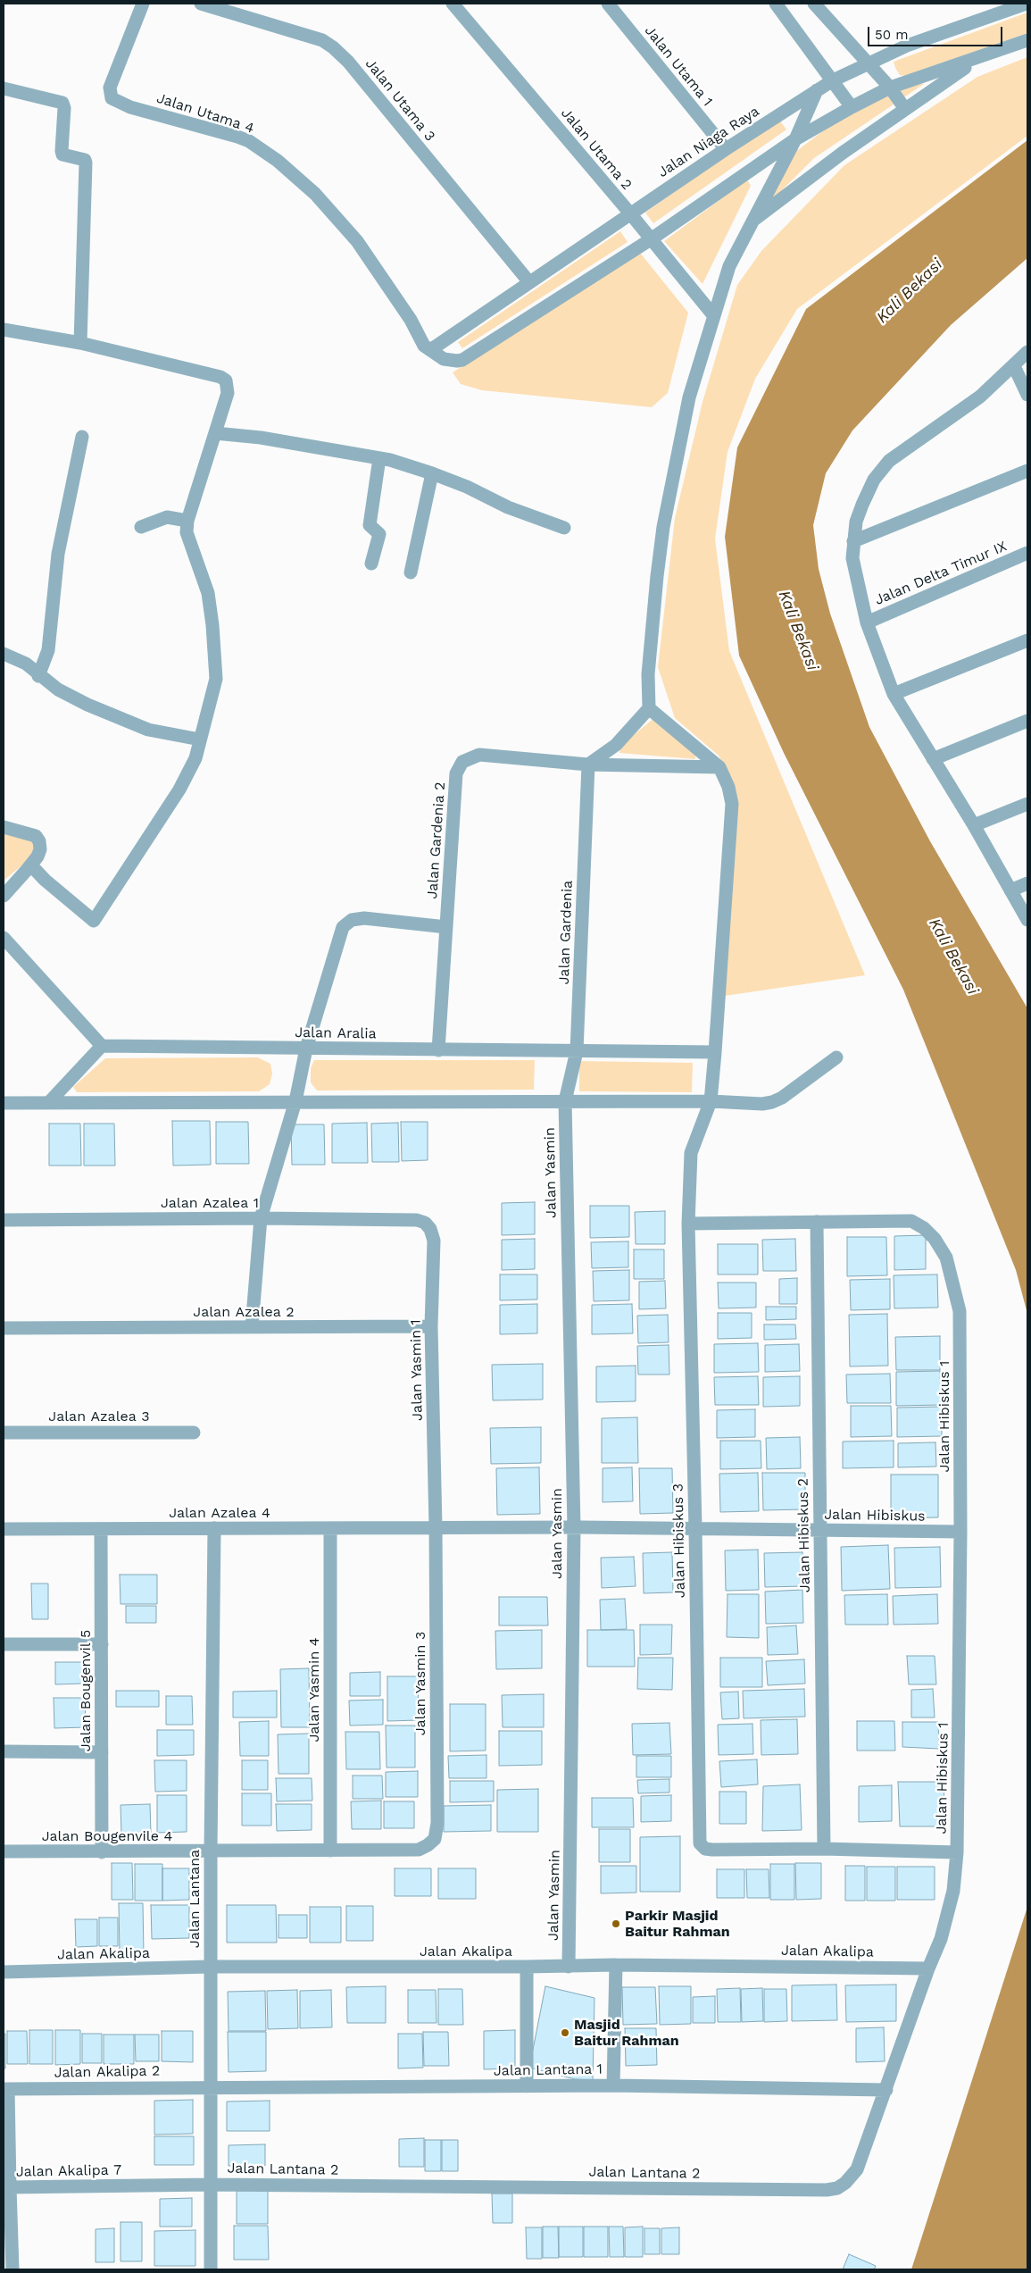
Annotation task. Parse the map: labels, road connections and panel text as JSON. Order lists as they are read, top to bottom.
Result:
{
  "streets": {
    "street": [
      "Jalan Utama 1",
      "Jalan Utama 3",
      "Jalan Utama 4",
      "Jalan Niaga Raya",
      "Jalan Utama 2",
      "Jalan Delta Timur IX",
      "Jalan Gardenia 2",
      "Jalan Gardenia",
      "Jalan Aralia",
      "Jalan Yasmin",
      "Jalan Azalea 1",
      "Jalan Azalea 2",
      "Jalan Yasmin 1",
      "Jalan Azalea 3",
      "Jalan Hibiskus 1",
      "Jalan Azalea 4",
      "Jalan Hibiskus",
      "Jalan Hibiskus 2",
      "Jalan Hibiskus 3",
      "Jalan Yasmin 3",
      "Jalan Yasmin 4",
      "Jalan Bougenvil 5",
      "Jalan Bougenvile 4",
      "Jalan Lantana",
      "Jalan Akalipa",
      "Jalan Lantana 1",
      "Jalan Akalipa 2",
      "Jalan Lantana 2",
      "Jalan Akalipa 7"
    ]
  },
  "crossings": [
    ["Jalan Utama 1", "Jalan Niaga Raya"],
    ["Jalan Utama 3", "Jalan Niaga Raya"],
    ["Jalan Utama 4", "Jalan Niaga Raya"],
    ["Jalan Niaga Raya", "Jalan Utama 2"],
    ["Jalan Gardenia 2", "Jalan Gardenia"],
    ["Jalan Gardenia 2", "Jalan Aralia"],
    ["Jalan Gardenia 2", "Jalan Hibiskus 3"],
    ["Jalan Gardenia", "Jalan Aralia"],
    ["Jalan Gardenia", "Jalan Yasmin"],
    ["Jalan Aralia", "Jalan Hibiskus 3"],
    ["Jalan Yasmin", "Jalan Hibiskus"],
    ["Jalan Yasmin", "Jalan Akalipa"],
    ["Jalan Azalea 1", "Jalan Yasmin 1"],
    ["Jalan Azalea 2", "Jalan Yasmin 1"],
    ["Jalan Yasmin 1", "Jalan Azalea 4"],
    ["Jalan Yasmin 1", "Jalan Hibiskus"],
    ["Jalan Yasmin 1", "Jalan Yasmin 3"],
    ["Jalan Hibiskus 1", "Jalan Hibiskus"],
    ["Jalan Hibiskus 1", "Jalan Hibiskus 2"],
    ["Jalan Hibiskus 1", "Jalan Hibiskus 3"],
    ["Jalan Hibiskus 1", "Jalan Akalipa"],
    ["Jalan Hibiskus 1", "Jalan Lantana 2"],
    ["Jalan Azalea 4", "Jalan Hibiskus"],
    ["Jalan Azalea 4", "Jalan Yasmin 3"],
    ["Jalan Azalea 4", "Jalan Yasmin 4"],
    ["Jalan Azalea 4", "Jalan Bougenvil 5"],
    ["Jalan Azalea 4", "Jalan Lantana"],
    ["Jalan Hibiskus", "Jalan Hibiskus 2"],
    ["Jalan Hibiskus", "Jalan Hibiskus 3"],
    ["Jalan Hibiskus", "Jalan Yasmin 3"],
    ["Jalan Hibiskus 2", "Jalan Hibiskus 3"],
    ["Jalan Yasmin 3", "Jalan Bougenvile 4"],
    ["Jalan Yasmin 4", "Jalan Bougenvile 4"],
    ["Jalan Bougenvil 5", "Jalan Bougenvile 4"],
    ["Jalan Bougenvile 4", "Jalan Lantana"],
    ["Jalan Lantana", "Jalan Akalipa"],
    ["Jalan Lantana", "Jalan Lantana 1"],
    ["Jalan Lantana", "Jalan Akalipa 2"],
    ["Jalan Lantana", "Jalan Lantana 2"],
    ["Jalan Lantana", "Jalan Akalipa 7"],
    ["Jalan Akalipa", "Jalan Lantana 2"],
    ["Jalan Lantana 1", "Jalan Akalipa 2"],
    ["Jalan Lantana 1", "Jalan Lantana 2"],
    ["Jalan Lantana 2", "Jalan Akalipa 7"]
  ],
  "water": ["Kali Bekasi"],
  "places": ["Parkir Masjid Baitur Rahman", "Masjid Baitur Rahman"],
  "scale_bar": "50 m"
}
